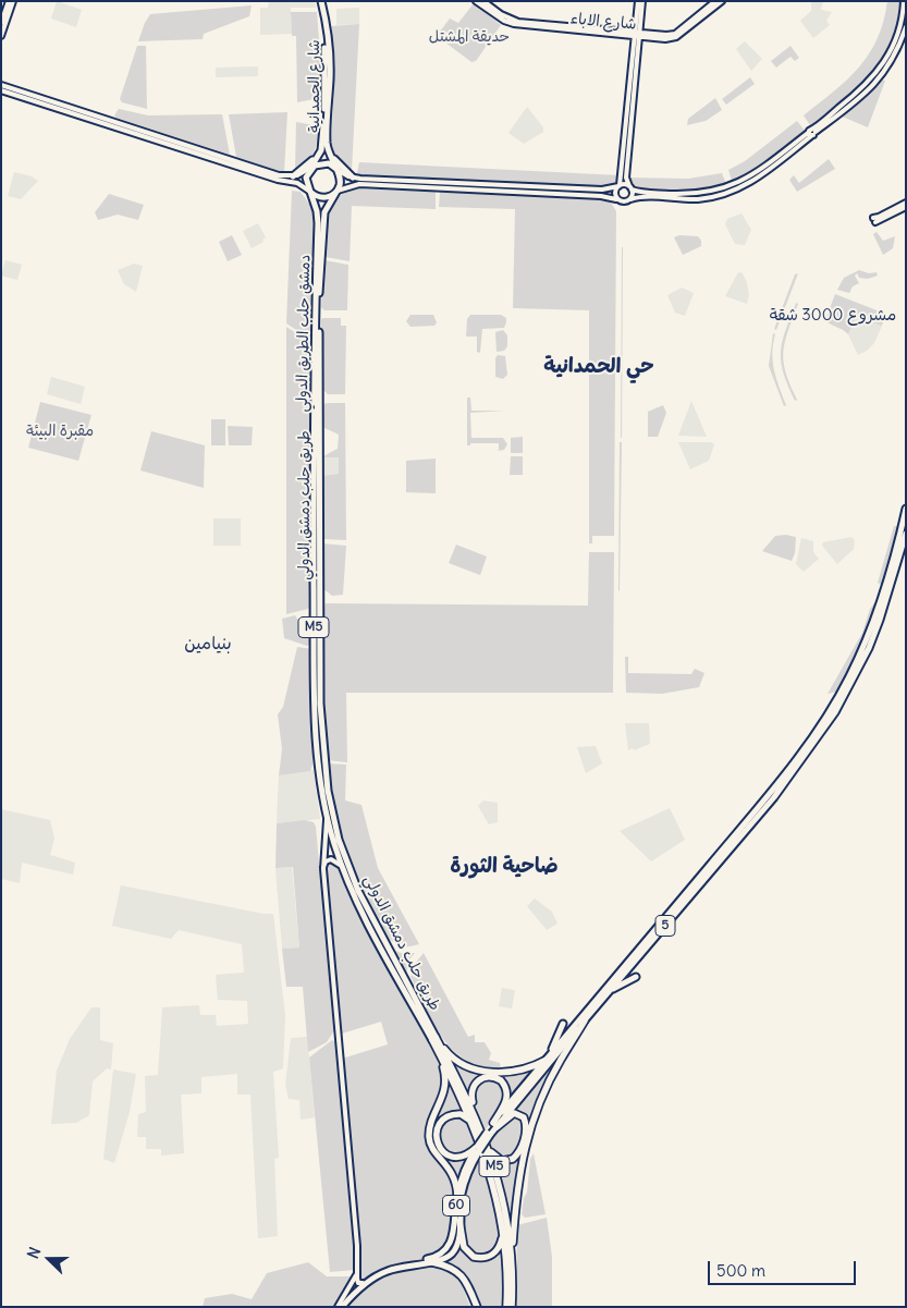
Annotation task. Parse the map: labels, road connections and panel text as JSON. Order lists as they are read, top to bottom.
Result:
{
  "streets": {
    "highway": [
      "شارع الحمدانية",
      "دمشق حلب الطريق الدولي",
      "طريق حلب دمشق الدولي",
      "M5",
      "5",
      "60"
    ],
    "main road": ["شارع الاباء"]
  },
  "crossings": [
    ["شارع الحمدانية", "دمشق حلب الطريق الدولي"],
    ["شارع الحمدانية", "طريق حلب دمشق الدولي"],
    ["دمشق حلب الطريق الدولي", "طريق حلب دمشق الدولي"],
    ["5", "60"]
  ],
  "districts": [
    "مشروع 3000 شقة",
    "حي الحمدانية",
    "بنيامين",
    "ضاحية الثورة"
  ],
  "parks": ["حديقة المشتل", "مقبرة البيئة"],
  "scale_bar": "500 m",
  "north": "left"
}
